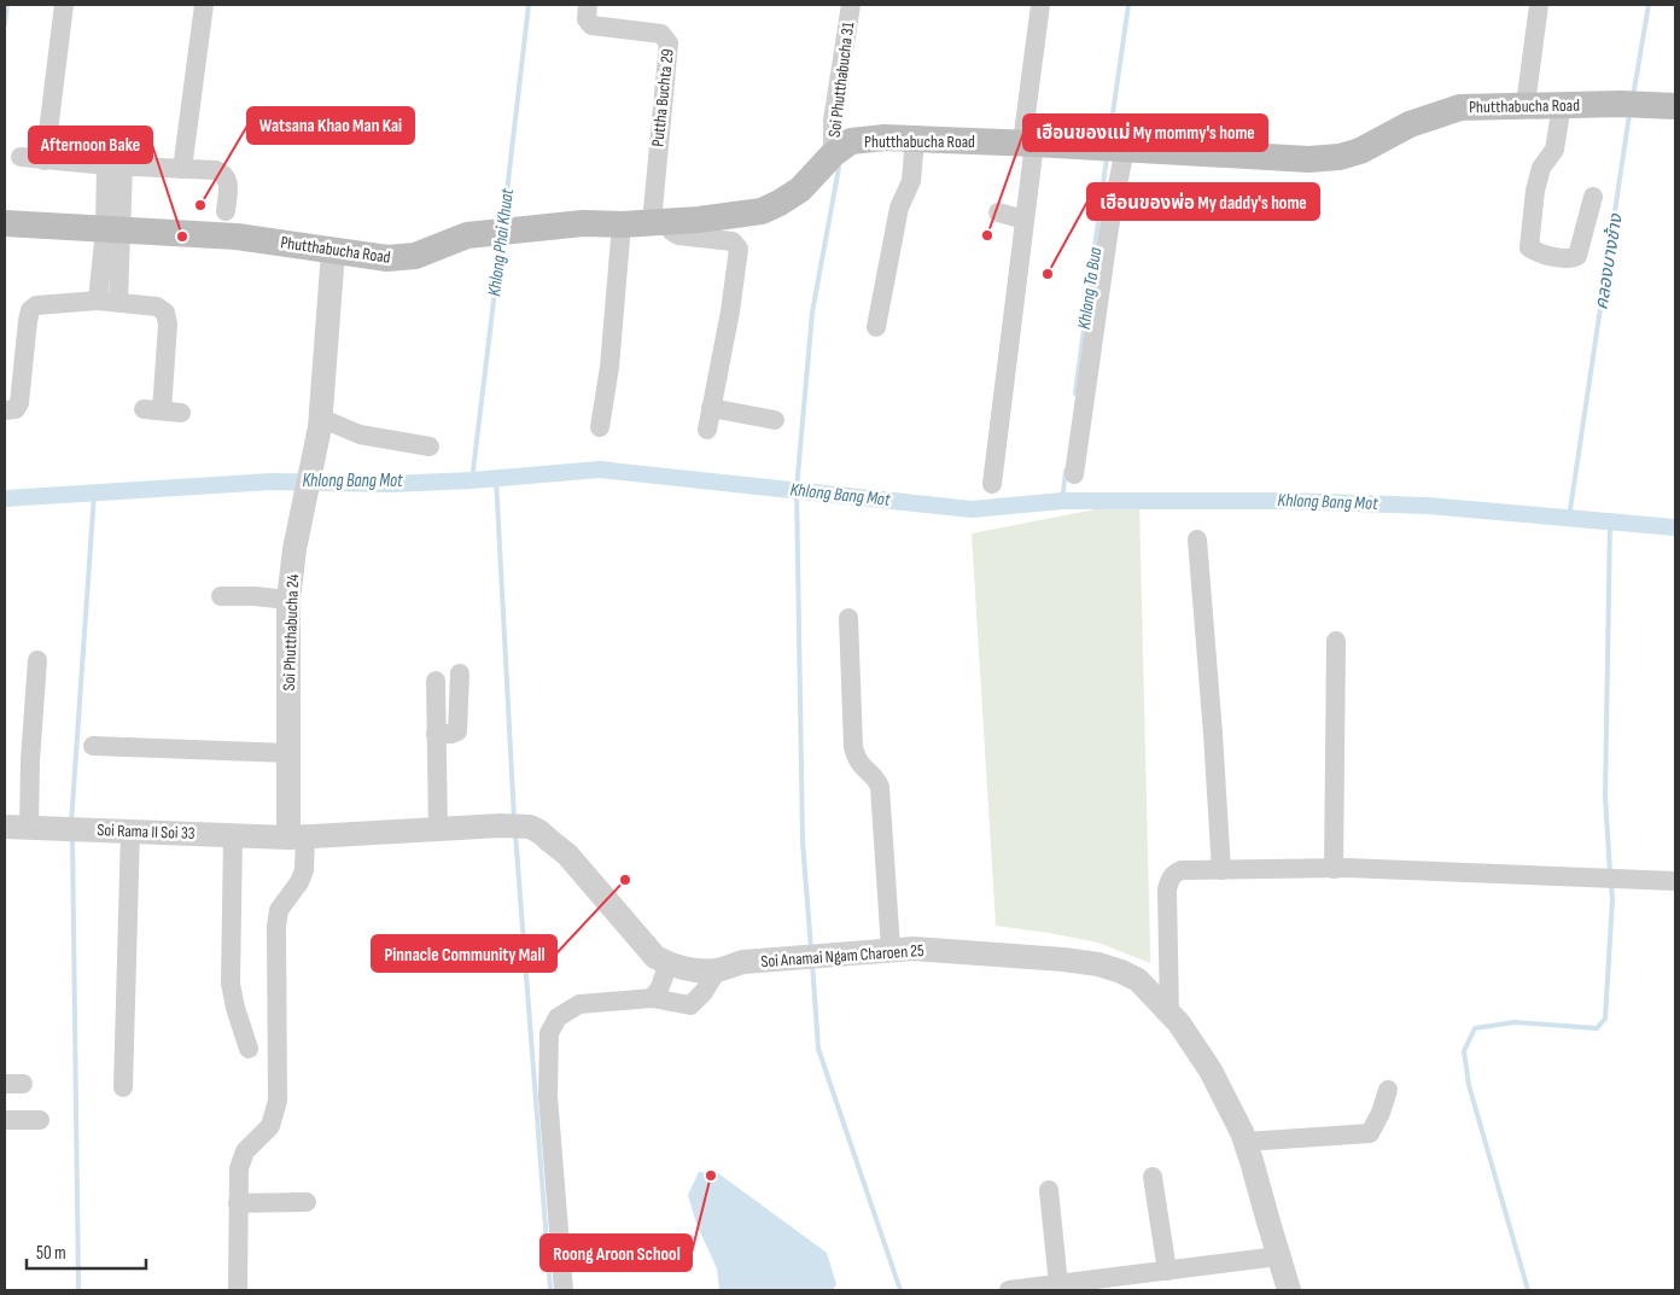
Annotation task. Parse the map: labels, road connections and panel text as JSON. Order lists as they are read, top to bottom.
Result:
{
  "streets": {
    "main road": ["Phutthabucha Road"],
    "street": [
      "Soi Phutthabucha 31",
      "Puttha Buchta 29",
      "Soi Phutthabucha 24",
      "Soi Rama II Soi 33",
      "Soi Anamai Ngam Charoen 25"
    ]
  },
  "crossings": [
    ["Soi Phutthabucha 31", "Phutthabucha Road"],
    ["Puttha Buchta 29", "Phutthabucha Road"],
    ["Phutthabucha Road", "Soi Phutthabucha 24"],
    ["Soi Phutthabucha 24", "Soi Rama II Soi 33"],
    ["Soi Phutthabucha 24", "Soi Anamai Ngam Charoen 25"],
    ["Soi Rama II Soi 33", "Soi Anamai Ngam Charoen 25"]
  ],
  "water": [
    "Khlong Phai Khuat",
    "คลองบางช้าง",
    "Khlong Ta Bua",
    "Khlong Bang Mot"
  ],
  "places": [
    "Watsana Khao Man Kai",
    "เฮือนของแม่ My mommy's home",
    "Afternoon Bake",
    "เฮือนของพ่อ My daddy's home",
    "Pinnacle Community Mall",
    "Roong Aroon School"
  ],
  "scale_bar": "50 m"
}
